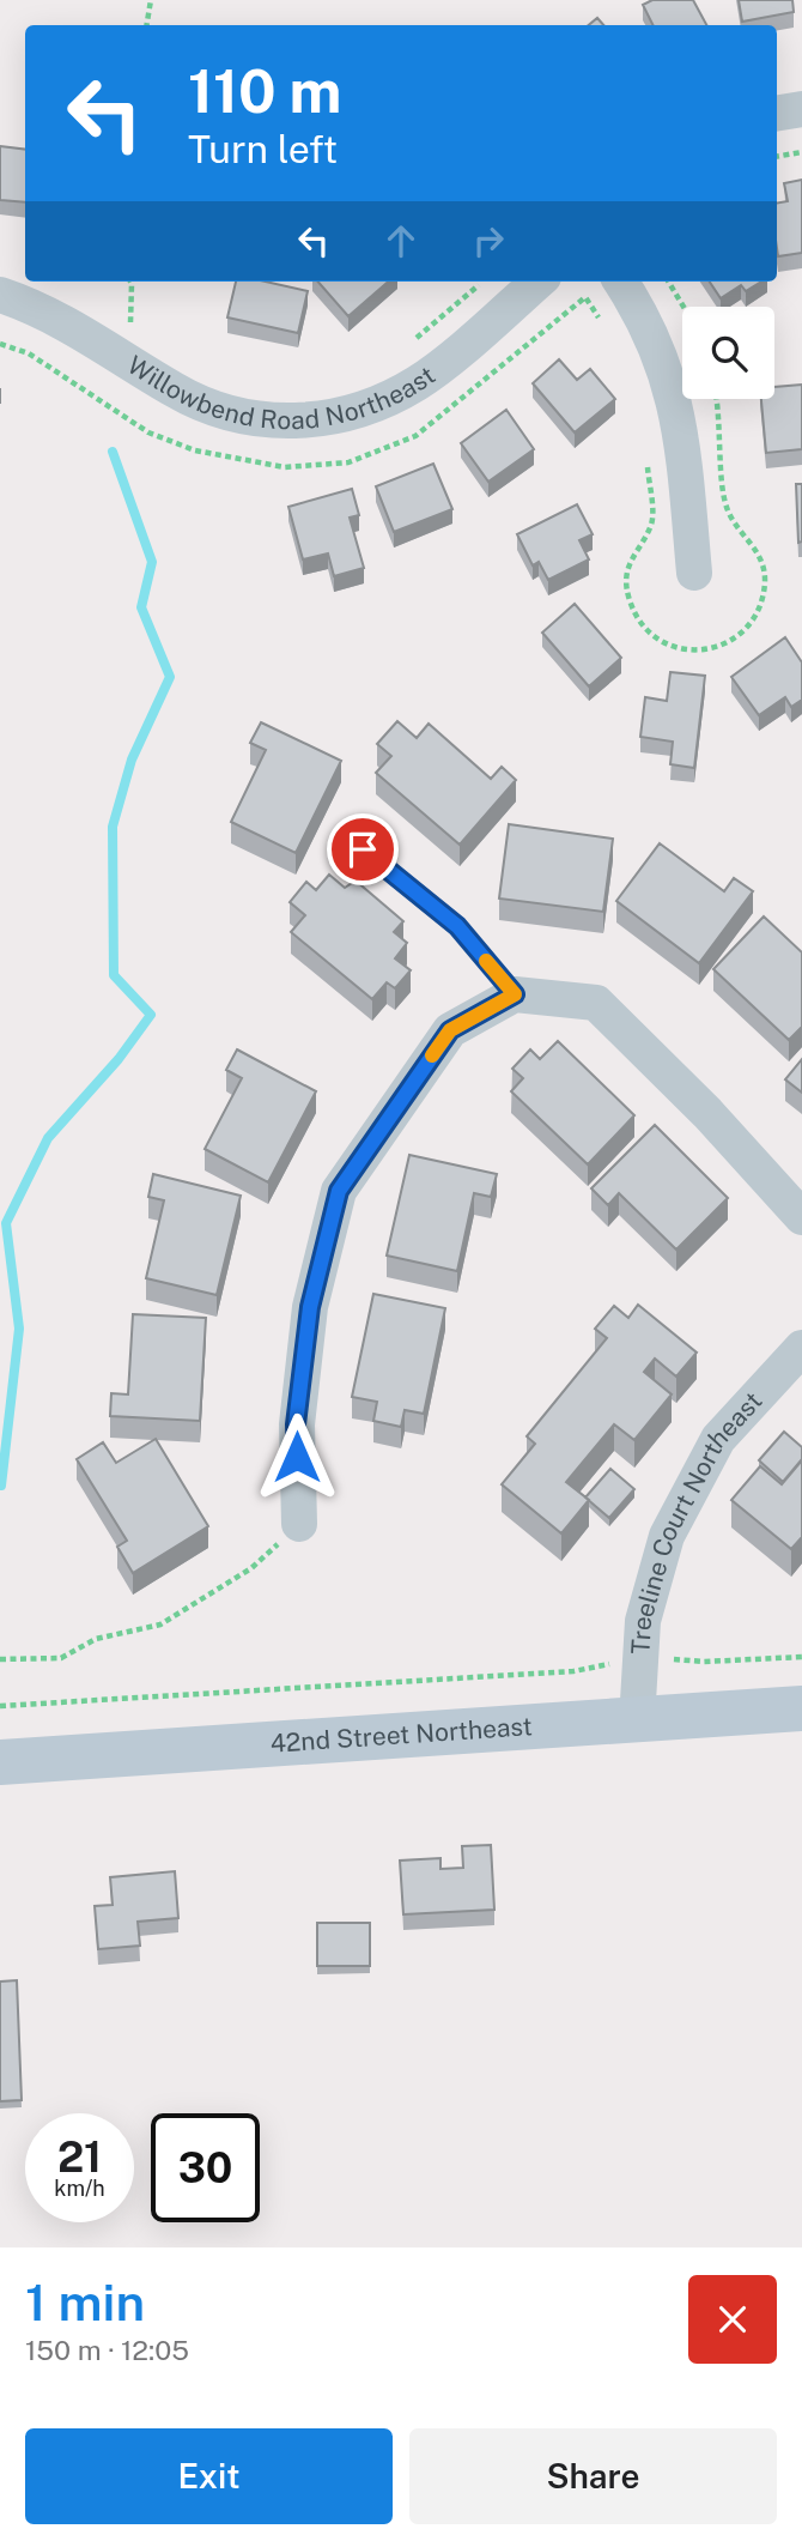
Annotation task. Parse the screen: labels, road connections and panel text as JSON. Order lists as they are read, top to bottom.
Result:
{
  "streets": {
    "street": ["Willowbend Road Northeast", "Treeline Court Northeast", "42nd Street Northeast"]
  },
  "crossings": [
    ["Treeline Court Northeast", "42nd Street Northeast"]
  ],
  "page": {
    "turn": ["110 m", "Turn left"],
    "speed": "21 km/h",
    "limit": "30",
    "heading": ["1 min", "150 m · 12:05"],
    "buttons": ["Exit", "Share"]
  }
}
